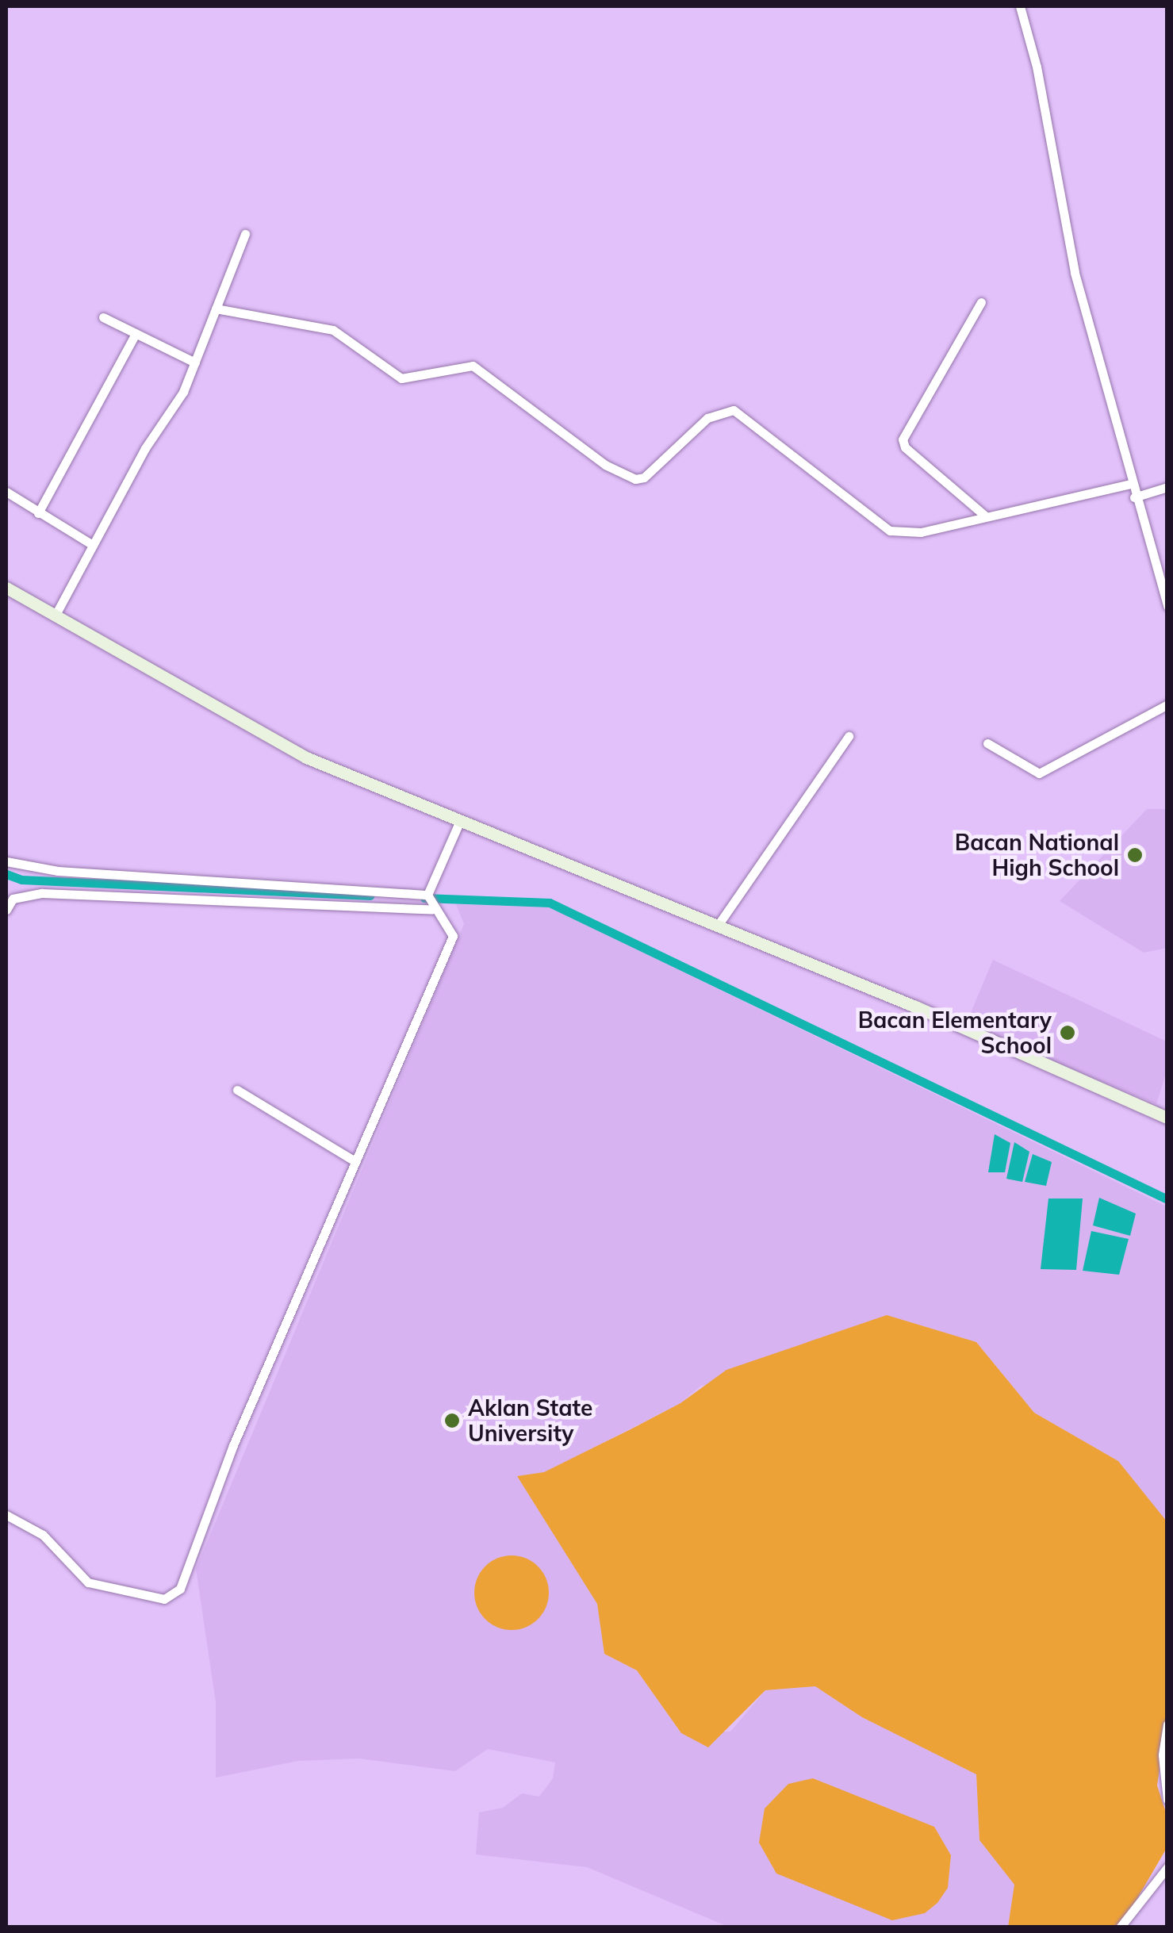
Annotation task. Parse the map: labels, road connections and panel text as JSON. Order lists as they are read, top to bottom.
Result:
{
  "places": ["Bacan National High School", "Bacan Elementary School", "Aklan State University"]
}
